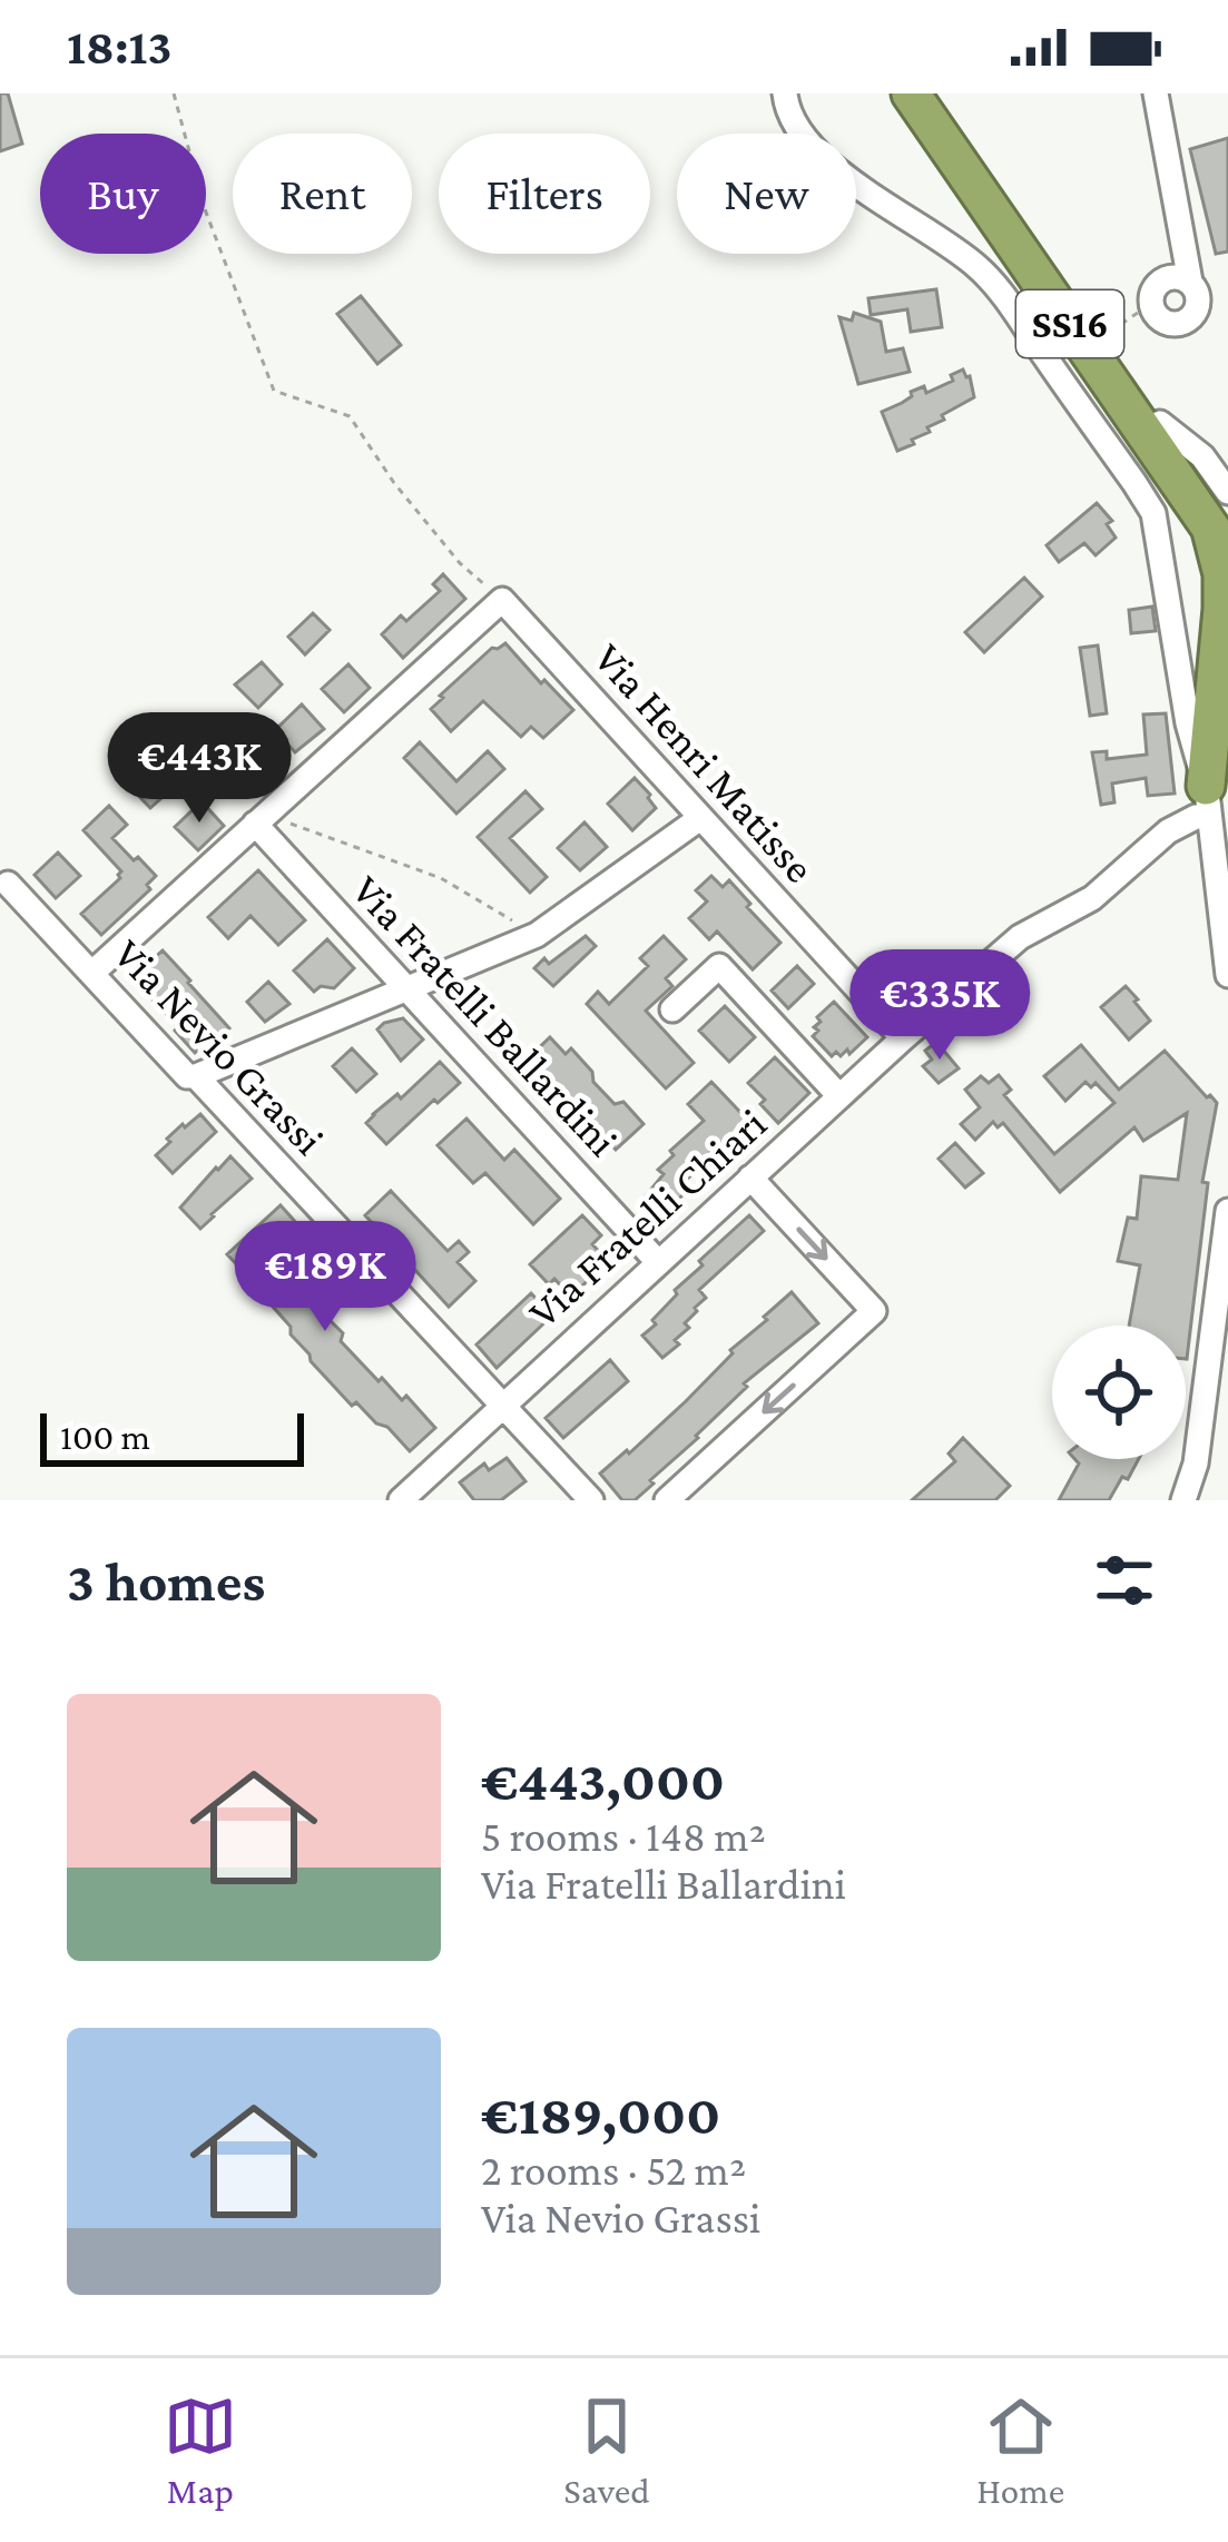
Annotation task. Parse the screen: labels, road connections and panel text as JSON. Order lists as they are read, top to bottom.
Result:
{
  "streets": {
    "highway": ["SS16"],
    "street": [
      "Via Henri Matisse",
      "Via Fratelli Ballardini",
      "Via Nevio Grassi",
      "Via Fratelli Chiari"
    ]
  },
  "crossings": [
    ["Via Henri Matisse", "Via Fratelli Chiari"],
    ["Via Fratelli Ballardini", "Via Fratelli Chiari"],
    ["Via Nevio Grassi", "Via Fratelli Chiari"]
  ],
  "scale_bar": "100 m",
  "page": {
    "status": "18:13",
    "chip": [
      "Buy",
      "Rent",
      "Filters",
      "New"
    ],
    "price": ["€443K", "€335K", "€189K"],
    "scale": "100 m",
    "heading": "3 homes",
    "list": [
      {
        "name": "€443,000",
        "note": "5 rooms · 148 m² · Via Fratelli Ballardini"
      },
      {
        "name": "€189,000",
        "note": "2 rooms · 52 m² · Via Nevio Grassi"
      }
    ],
    "tabs": ["Map", "Saved", "Home"]
  }
}
